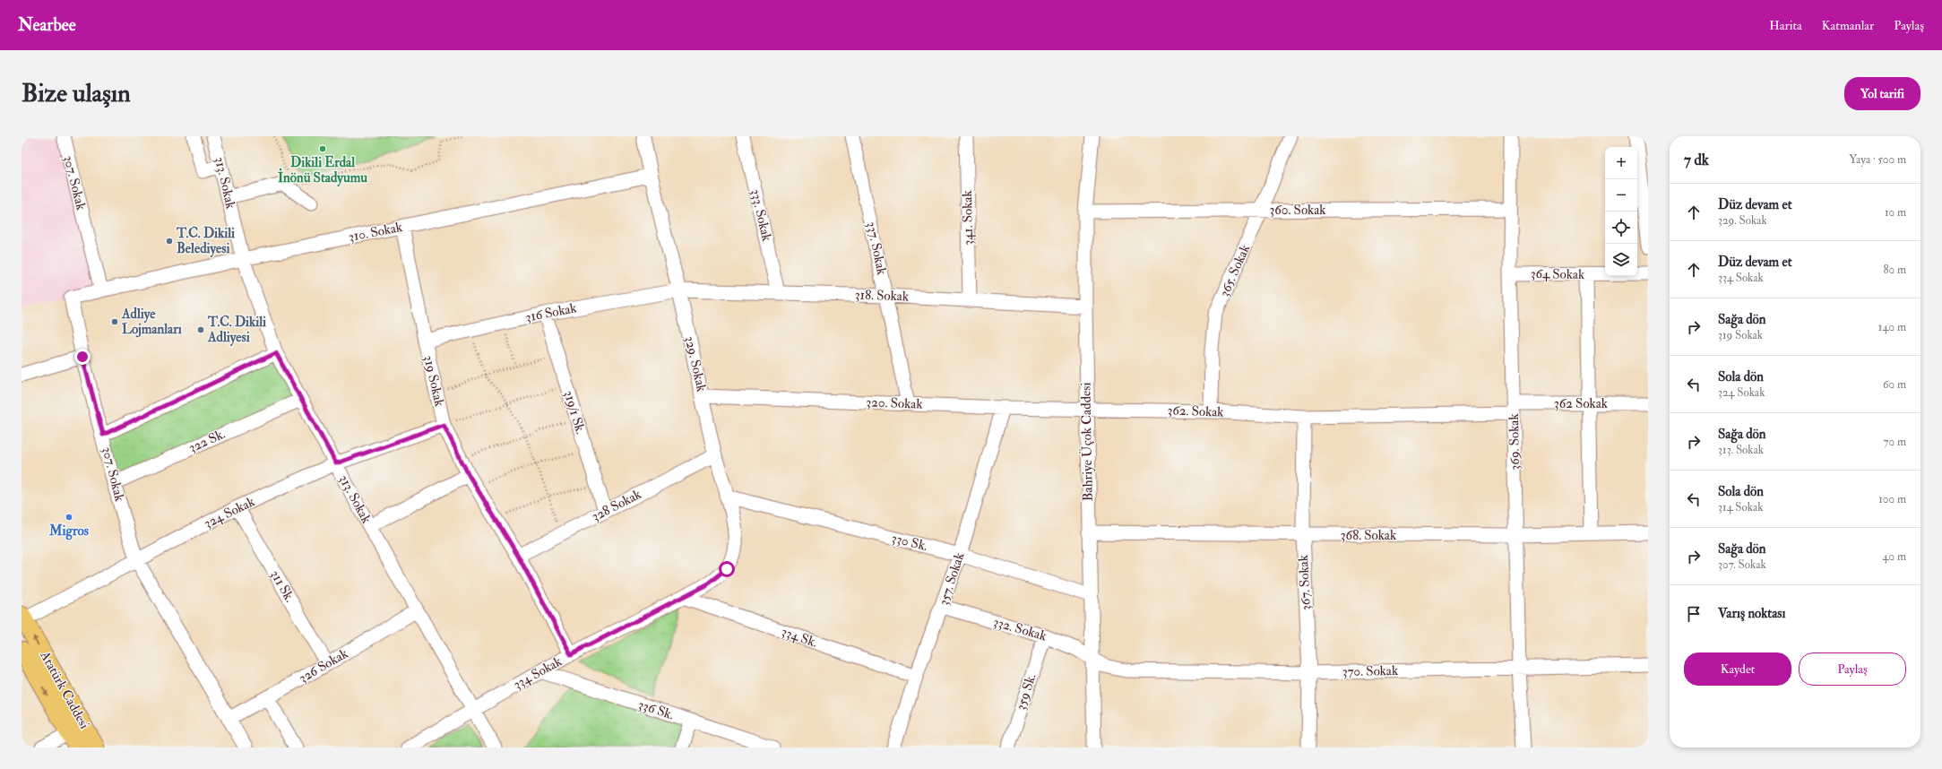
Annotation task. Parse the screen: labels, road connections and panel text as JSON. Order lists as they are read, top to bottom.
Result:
{
  "streets": {
    "main road": ["Atatürk Caddesi"],
    "street": [
      "307. Sokak",
      "313. Sokak",
      "360. Sokak",
      "333. Sokak",
      "341. Sokak",
      "310. Sokak",
      "337. Sokak",
      "365. Sokak",
      "364 Sokak",
      "318. Sokak",
      "316 Sokak",
      "329. Sokak",
      "319 Sokak",
      "320. Sokak",
      "362 Sokak",
      "362. Sokak",
      "319/1 Sk.",
      "322 Sk.",
      "Bahriye Üçok Caddesi",
      "369. Sokak",
      "328 Sokak",
      "324 Sokak",
      "368. Sokak",
      "330 Sk.",
      "357. Sokak",
      "367. Sokak",
      "311 Sk.",
      "332. Sokak",
      "334 Sk.",
      "326 Sokak",
      "370. Sokak",
      "334 Sokak",
      "359 Sk.",
      "336 Sk."
    ]
  },
  "crossings": [
    ["307. Sokak", "310. Sokak"],
    ["307. Sokak", "322 Sk."],
    ["307. Sokak", "324 Sokak"],
    ["307. Sokak", "326 Sokak"],
    ["313. Sokak", "310. Sokak"],
    ["313. Sokak", "322 Sk."],
    ["313. Sokak", "324 Sokak"],
    ["313. Sokak", "326 Sokak"],
    ["313. Sokak", "334 Sokak"],
    ["360. Sokak", "365. Sokak"],
    ["360. Sokak", "Bahriye Üçok Caddesi"],
    ["360. Sokak", "369. Sokak"],
    ["333. Sokak", "318. Sokak"],
    ["341. Sokak", "318. Sokak"],
    ["310. Sokak", "329. Sokak"],
    ["310. Sokak", "319 Sokak"],
    ["337. Sokak", "318. Sokak"],
    ["337. Sokak", "320. Sokak"],
    ["365. Sokak", "362. Sokak"],
    ["364 Sokak", "369. Sokak"],
    ["318. Sokak", "316 Sokak"],
    ["318. Sokak", "329. Sokak"],
    ["318. Sokak", "Bahriye Üçok Caddesi"],
    ["316 Sokak", "329. Sokak"],
    ["316 Sokak", "319 Sokak"],
    ["316 Sokak", "319/1 Sk."],
    ["329. Sokak", "320. Sokak"],
    ["329. Sokak", "328 Sokak"],
    ["329. Sokak", "330 Sk."],
    ["329. Sokak", "334 Sokak"],
    ["319 Sokak", "328 Sokak"],
    ["319 Sokak", "324 Sokak"],
    ["319 Sokak", "334 Sokak"],
    ["320. Sokak", "362. Sokak"],
    ["320. Sokak", "Bahriye Üçok Caddesi"],
    ["320. Sokak", "357. Sokak"],
    ["362 Sokak", "362. Sokak"],
    ["362 Sokak", "369. Sokak"],
    ["362 Sokak", "367. Sokak"],
    ["362. Sokak", "Bahriye Üçok Caddesi"],
    ["362. Sokak", "367. Sokak"],
    ["319/1 Sk.", "328 Sokak"],
    ["Bahriye Üçok Caddesi", "368. Sokak"],
    ["Bahriye Üçok Caddesi", "330 Sk."],
    ["Bahriye Üçok Caddesi", "332. Sokak"],
    ["Bahriye Üçok Caddesi", "370. Sokak"],
    ["369. Sokak", "368. Sokak"],
    ["369. Sokak", "370. Sokak"],
    ["324 Sokak", "311 Sk."],
    ["324 Sokak", "Atatürk Caddesi"],
    ["368. Sokak", "367. Sokak"],
    ["330 Sk.", "357. Sokak"],
    ["357. Sokak", "332. Sokak"],
    ["357. Sokak", "334 Sk."],
    ["367. Sokak", "370. Sokak"],
    ["311 Sk.", "326 Sokak"],
    ["332. Sokak", "370. Sokak"],
    ["332. Sokak", "359 Sk."],
    ["334 Sk.", "334 Sokak"],
    ["334 Sokak", "336 Sk."]
  ],
  "places": [
    "Dikili Erdal İnönü Stadyumu",
    "T.C. Dikili Belediyesi",
    "Adliye Lojmanları",
    "T.C. Dikili Adliyesi",
    "Migros"
  ],
  "page": {
    "header": "Nearbee",
    "nav": ["Harita", "Katmanlar", "Paylaş"],
    "buttons": [
      "Yol tarifi",
      ["Kaydet", "Paylaş"]
    ],
    "title": "Bize ulaşın",
    "heading": ["7 dk", "Yaya · 500 m"],
    "map_buttons": ["+", "−"],
    "list": [
      ["Düz devam et", "329. Sokak", "10 m"],
      ["Düz devam et", "334 Sokak", "80 m"],
      ["Sağa dön", "319 Sokak", "140 m"],
      ["Sola dön", "324 Sokak", "60 m"],
      ["Sağa dön", "313. Sokak", "70 m"],
      ["Sola dön", "314 Sokak", "100 m"],
      ["Sağa dön", "307. Sokak", "40 m"],
      "Varış noktası"
    ]
  }
}
